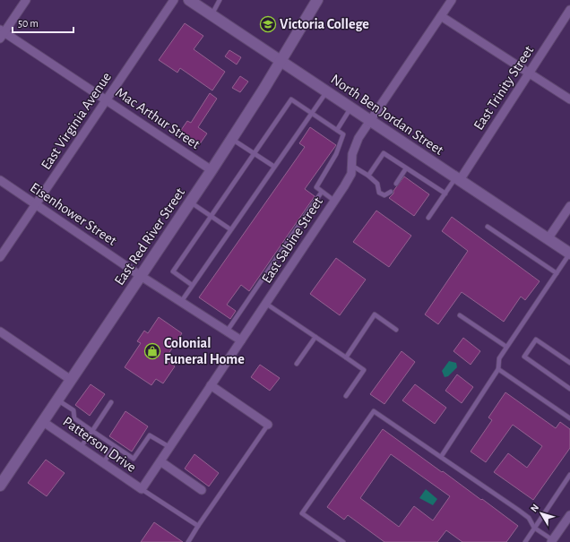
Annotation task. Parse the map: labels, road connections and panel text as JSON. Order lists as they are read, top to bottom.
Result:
{
  "streets": {
    "street": [
      "East Trinity Street",
      "North Ben Jordan Street",
      "Mac Arthur Street",
      "East Virginia Avenue",
      "Eisenhower Street",
      "East Red River Street",
      "East Sabine Street",
      "Patterson Drive"
    ]
  },
  "crossings": [
    ["East Trinity Street", "North Ben Jordan Street"],
    ["North Ben Jordan Street", "East Red River Street"],
    ["North Ben Jordan Street", "East Sabine Street"],
    ["Mac Arthur Street", "East Virginia Avenue"],
    ["Mac Arthur Street", "East Red River Street"],
    ["East Virginia Avenue", "Eisenhower Street"],
    ["Eisenhower Street", "East Red River Street"],
    ["Eisenhower Street", "East Sabine Street"],
    ["East Red River Street", "Patterson Drive"],
    ["East Sabine Street", "Patterson Drive"]
  ],
  "places": {
    "school or university": ["Victoria College"],
    "shop": ["Colonial Funeral Home"]
  },
  "scale_bar": "50 m",
  "north": "top left"
}
